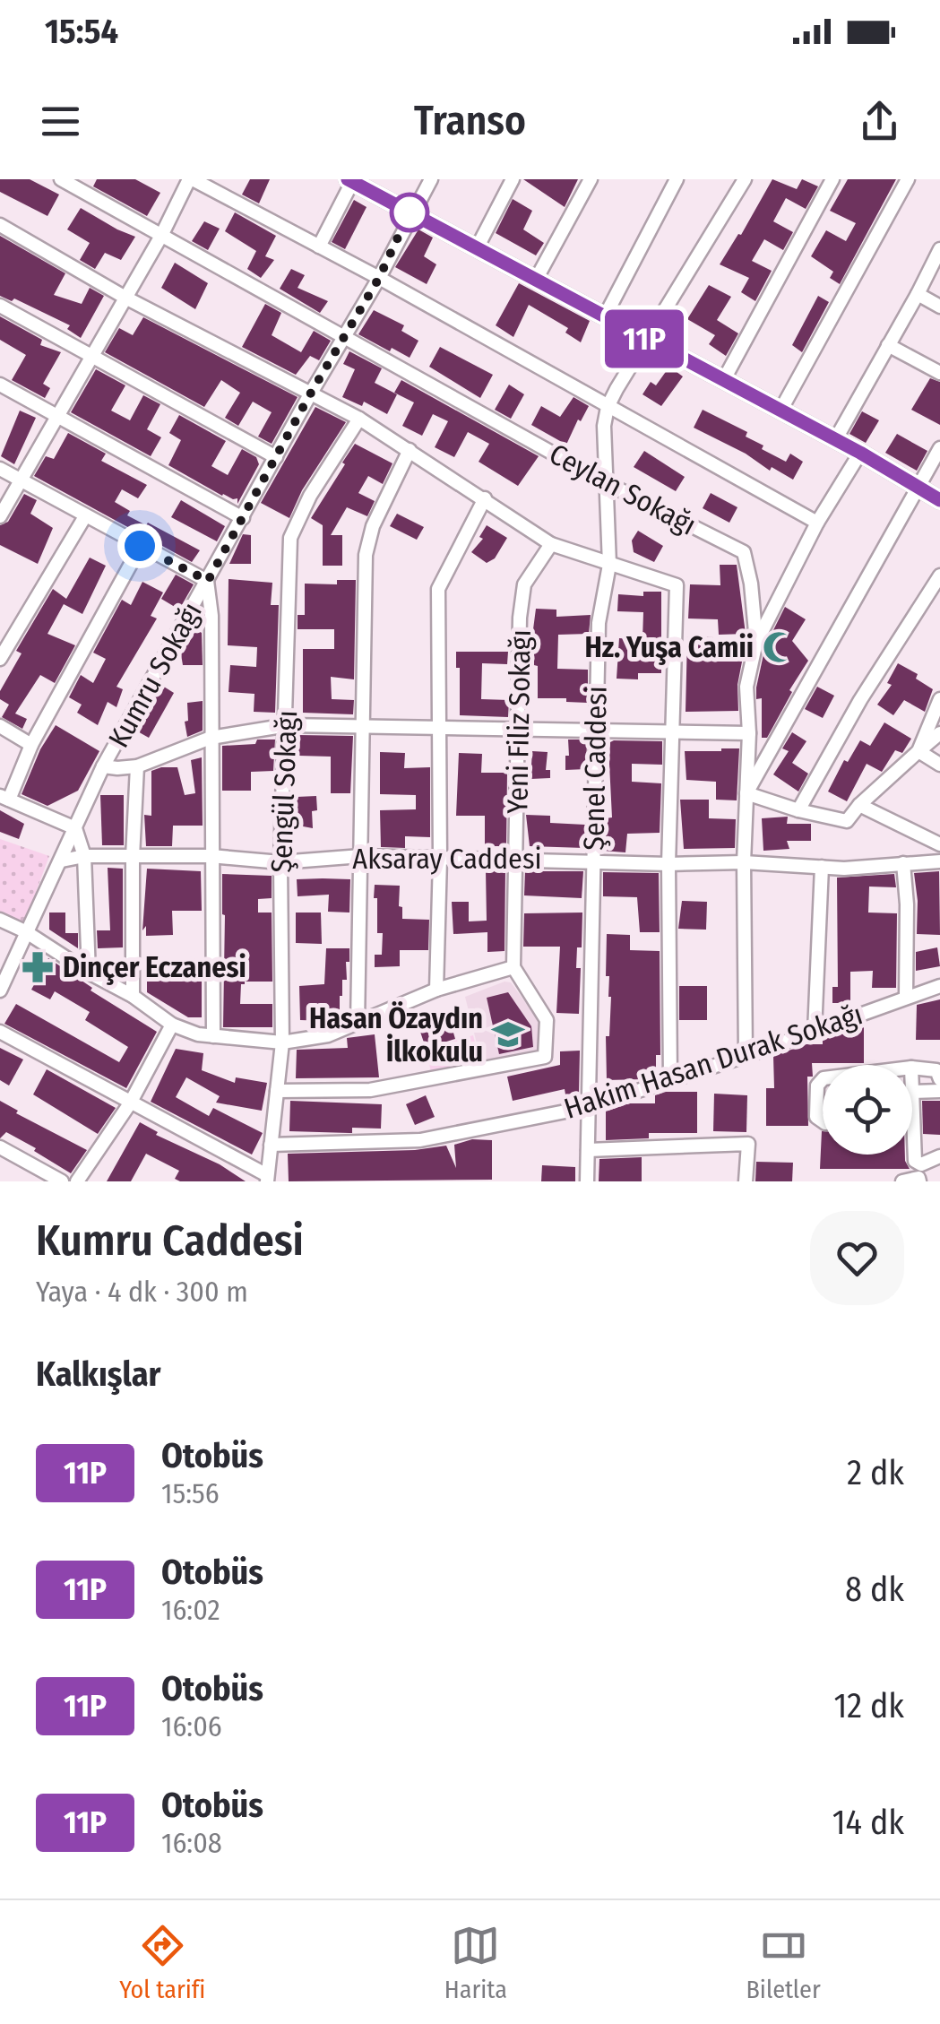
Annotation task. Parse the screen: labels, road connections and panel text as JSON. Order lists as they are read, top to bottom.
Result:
{
  "streets": {
    "street": [
      "Ceylan Sokağı",
      "Kumru Sokağı",
      "Yeni Filiz Sokağı",
      "Şenel Caddesi",
      "Şengül Sokağı",
      "Aksaray Caddesi",
      "Hakim Hasan Durak Sokağı"
    ]
  },
  "crossings": [
    ["Ceylan Sokağı", "Kumru Sokağı"],
    ["Ceylan Sokağı", "Şenel Caddesi"],
    ["Ceylan Sokağı", "Aksaray Caddesi"],
    ["Ceylan Sokağı", "Hakim Hasan Durak Sokağı"],
    ["Kumru Sokağı", "Aksaray Caddesi"],
    ["Yeni Filiz Sokağı", "Aksaray Caddesi"],
    ["Şenel Caddesi", "Aksaray Caddesi"],
    ["Şenel Caddesi", "Hakim Hasan Durak Sokağı"],
    ["Şengül Sokağı", "Aksaray Caddesi"],
    ["Şengül Sokağı", "Hakim Hasan Durak Sokağı"]
  ],
  "places": {
    "mosque": ["Hz. Yuşa Camii"],
    "pharmacy": ["Dinçer Eczanesi"],
    "school or university": ["Hasan Özaydın İlkokulu"]
  },
  "lines": ["bus line 11P"],
  "page": {
    "status": "15:54",
    "header": "Transo",
    "on_map": "11P",
    "heading": [
      ["Kumru Caddesi", "Yaya · 4 dk · 300 m"],
      "Kalkışlar"
    ],
    "list": [
      {
        "mark": "11P",
        "name": "Otobüs",
        "note": "15:56",
        "value": "2 dk"
      },
      {
        "mark": "11P",
        "name": "Otobüs",
        "note": "16:02",
        "value": "8 dk"
      },
      {
        "mark": "11P",
        "name": "Otobüs",
        "note": "16:06",
        "value": "12 dk"
      },
      {
        "mark": "11P",
        "name": "Otobüs",
        "note": "16:08",
        "value": "14 dk"
      }
    ],
    "tabs": ["Yol tarifi", "Harita", "Biletler"]
  }
}
